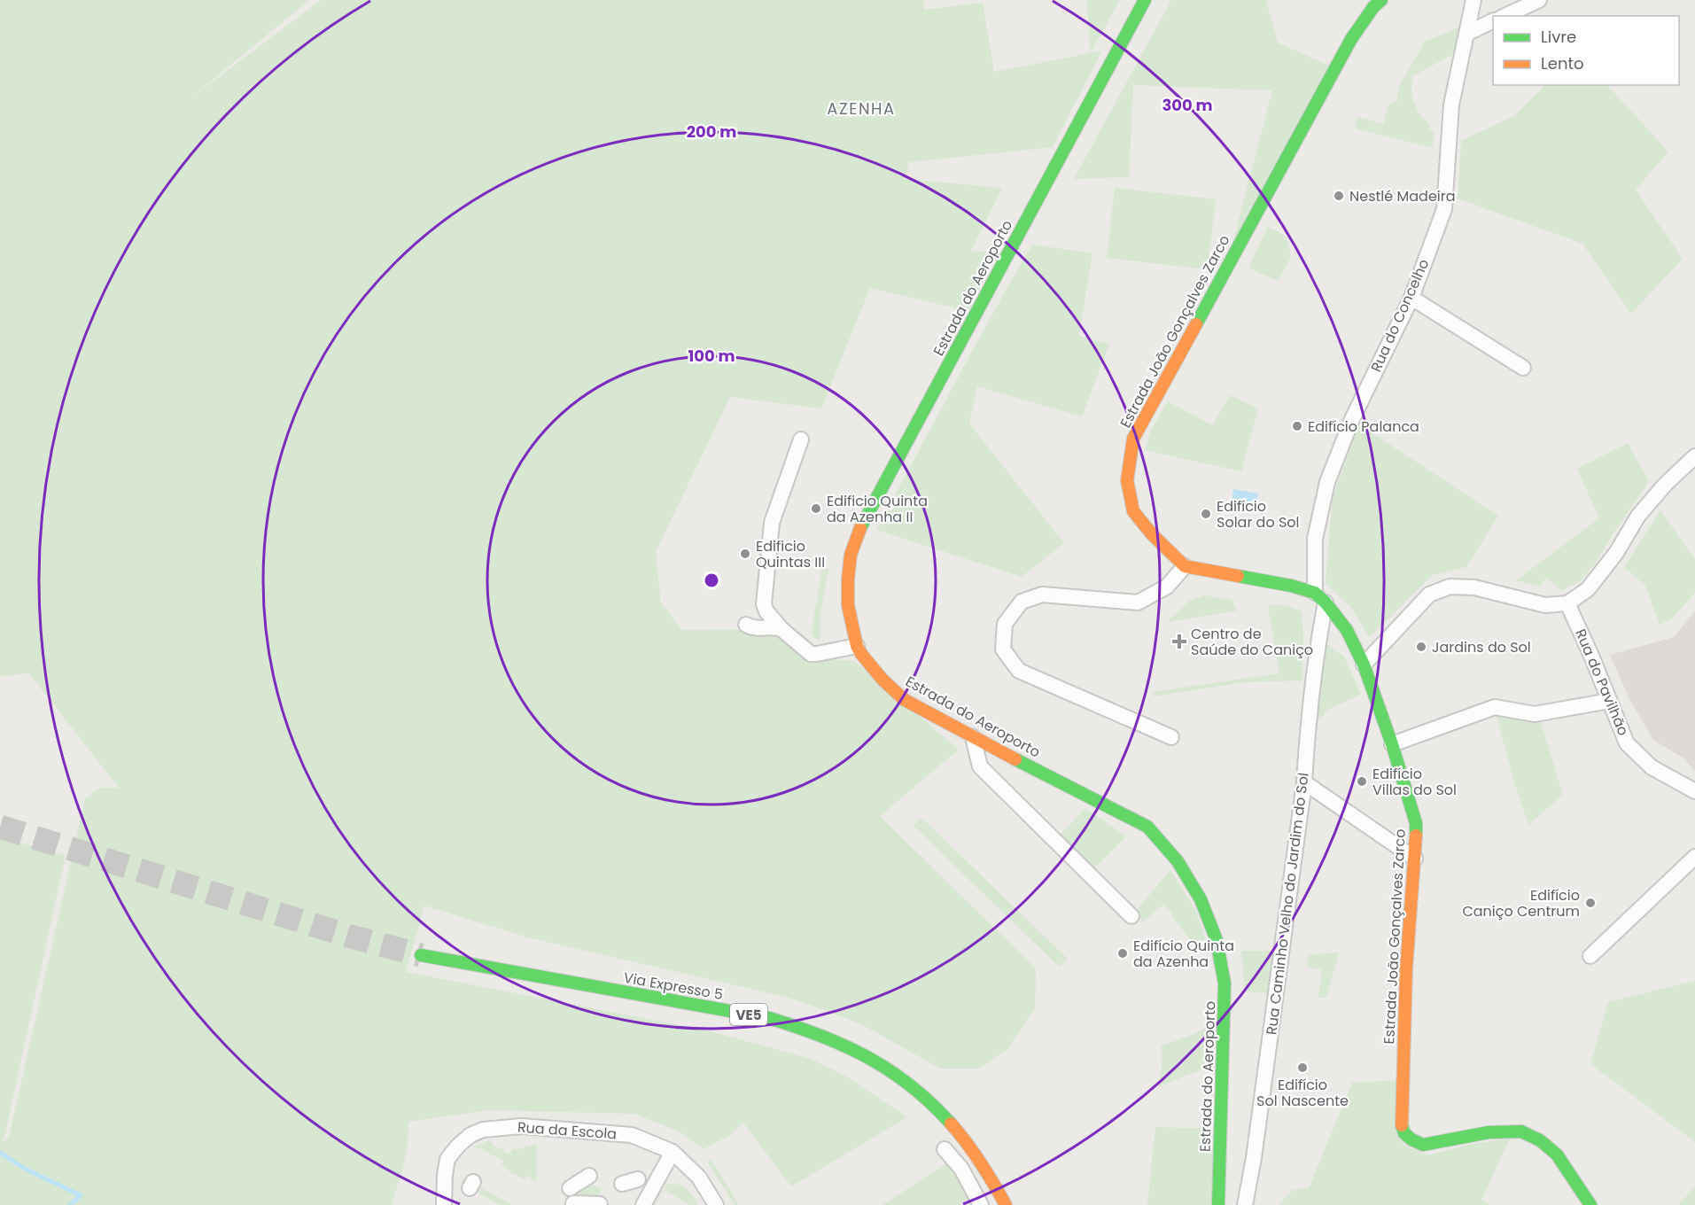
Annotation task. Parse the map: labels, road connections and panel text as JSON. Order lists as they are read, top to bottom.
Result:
{
  "streets": {
    "main road": [
      "Estrada do Aeroporto",
      "Estrada João Gonçalves Zarco",
      "Via Expresso 5",
      "VE5"
    ],
    "street": [
      "Rua do Concelho",
      "Rua do Pavilhão",
      "Rua Caminho Velho do Jardim do Sol",
      "Rua da Escola"
    ]
  },
  "crossings": [
    ["Rua do Concelho", "Estrada João Gonçalves Zarco"],
    ["Rua do Concelho", "Rua Caminho Velho do Jardim do Sol"],
    ["Estrada João Gonçalves Zarco", "Rua Caminho Velho do Jardim do Sol"]
  ],
  "districts": ["AZENHA"],
  "places": {
    "other": [
      "Nestlé Madeira",
      "Edifício Palanca",
      "Edificio Quinta da Azenha II",
      "Edifício Solar do Sol",
      "Edificio Quintas III",
      "Jardins do Sol",
      "Edifício Villas do Sol",
      "Edifício Caniço Centrum",
      "Edifício Quinta da Azenha",
      "Edifício Sol Nascente"
    ],
    "health": ["Centro de Saúde do Caniço"]
  },
  "legend": ["Livre", "Lento"],
  "rings": ["300 m", "200 m", "100 m"]
}
